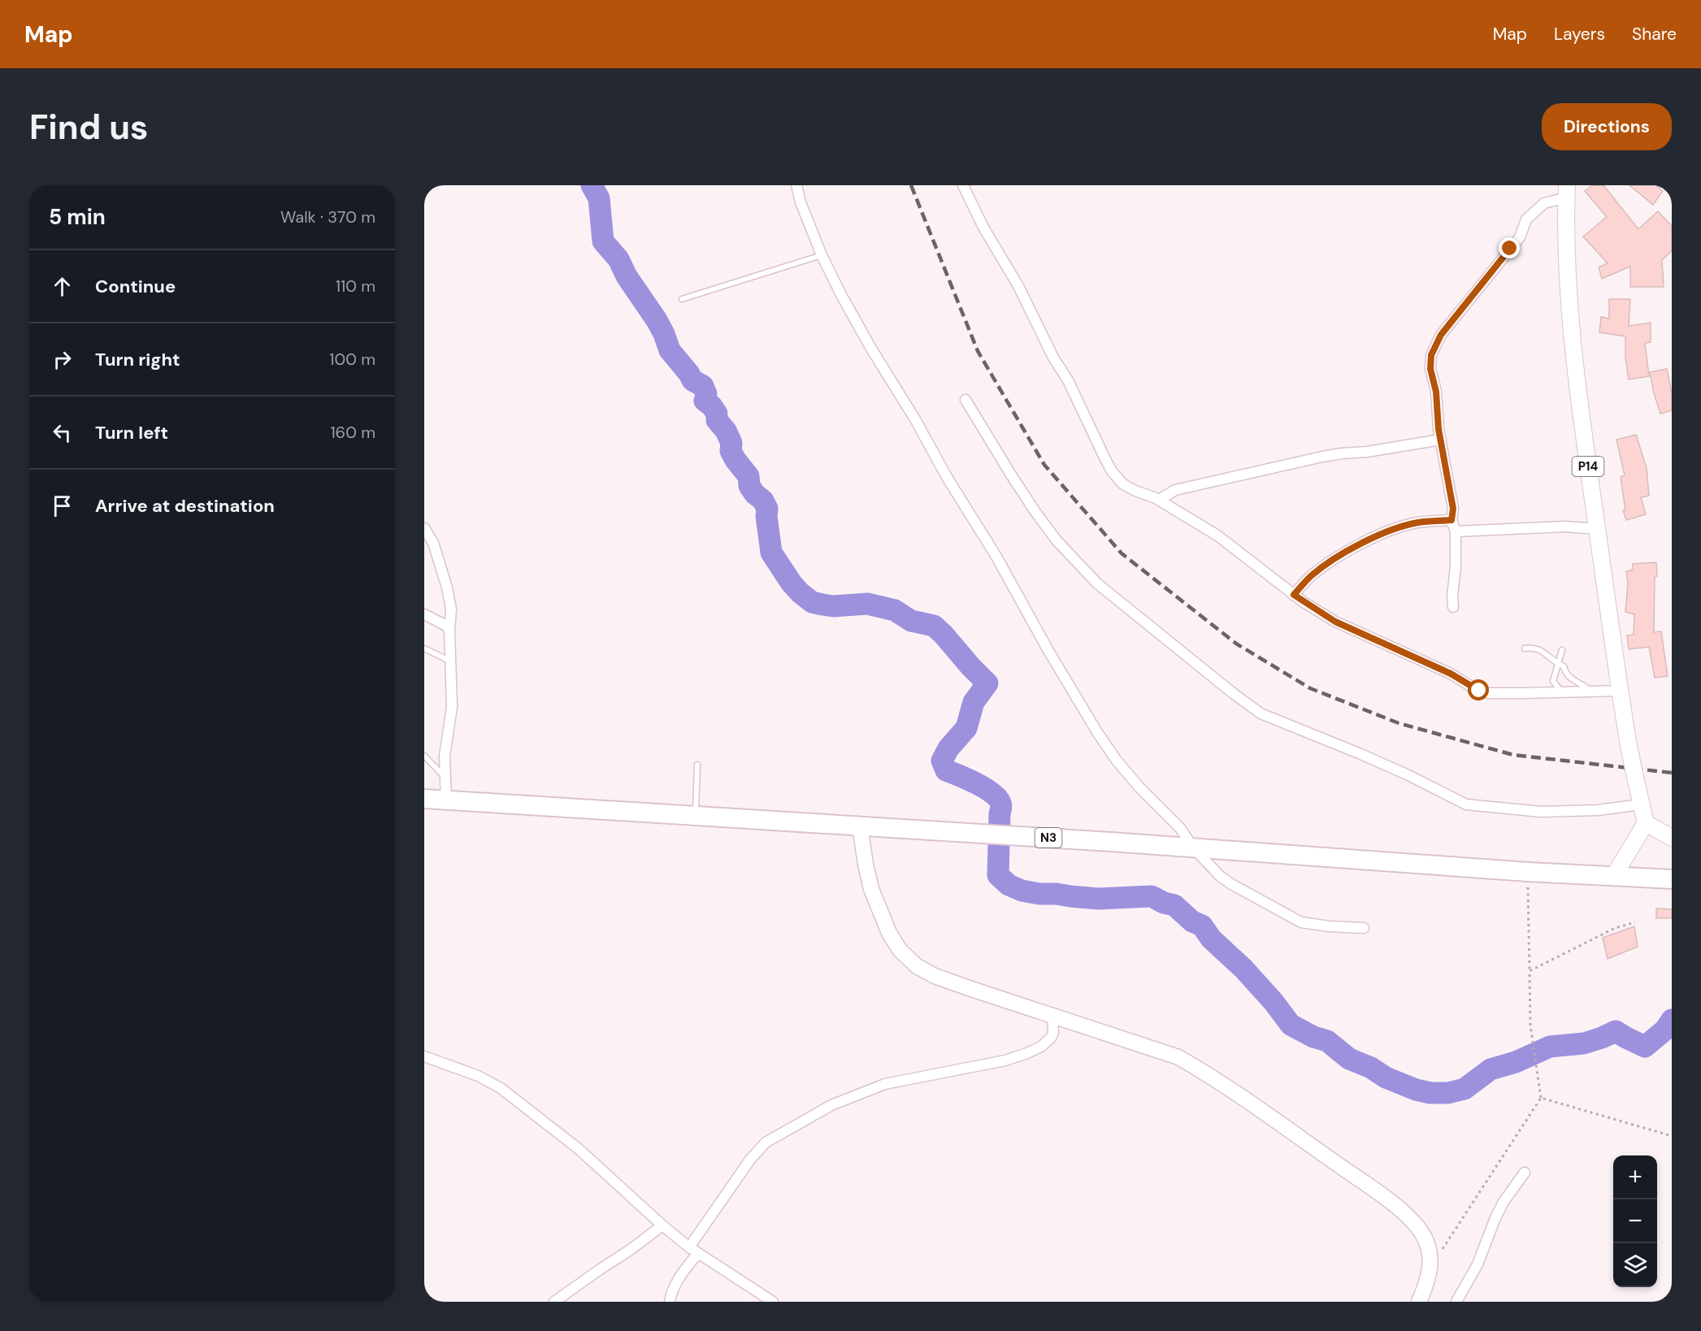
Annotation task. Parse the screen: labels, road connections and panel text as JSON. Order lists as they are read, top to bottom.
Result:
{
  "streets": {
    "highway": ["N3"],
    "main road": ["P14"]
  },
  "page": {
    "header": "Map",
    "nav": ["Map", "Layers", "Share"],
    "buttons": "Directions",
    "title": "Find us",
    "heading": ["5 min", "Walk · 370 m"],
    "list": [
      ["Continue", "110 m"],
      ["Turn right", "100 m"],
      ["Turn left", "160 m"],
      "Arrive at destination"
    ],
    "map_buttons": ["+", "−"]
  }
}
